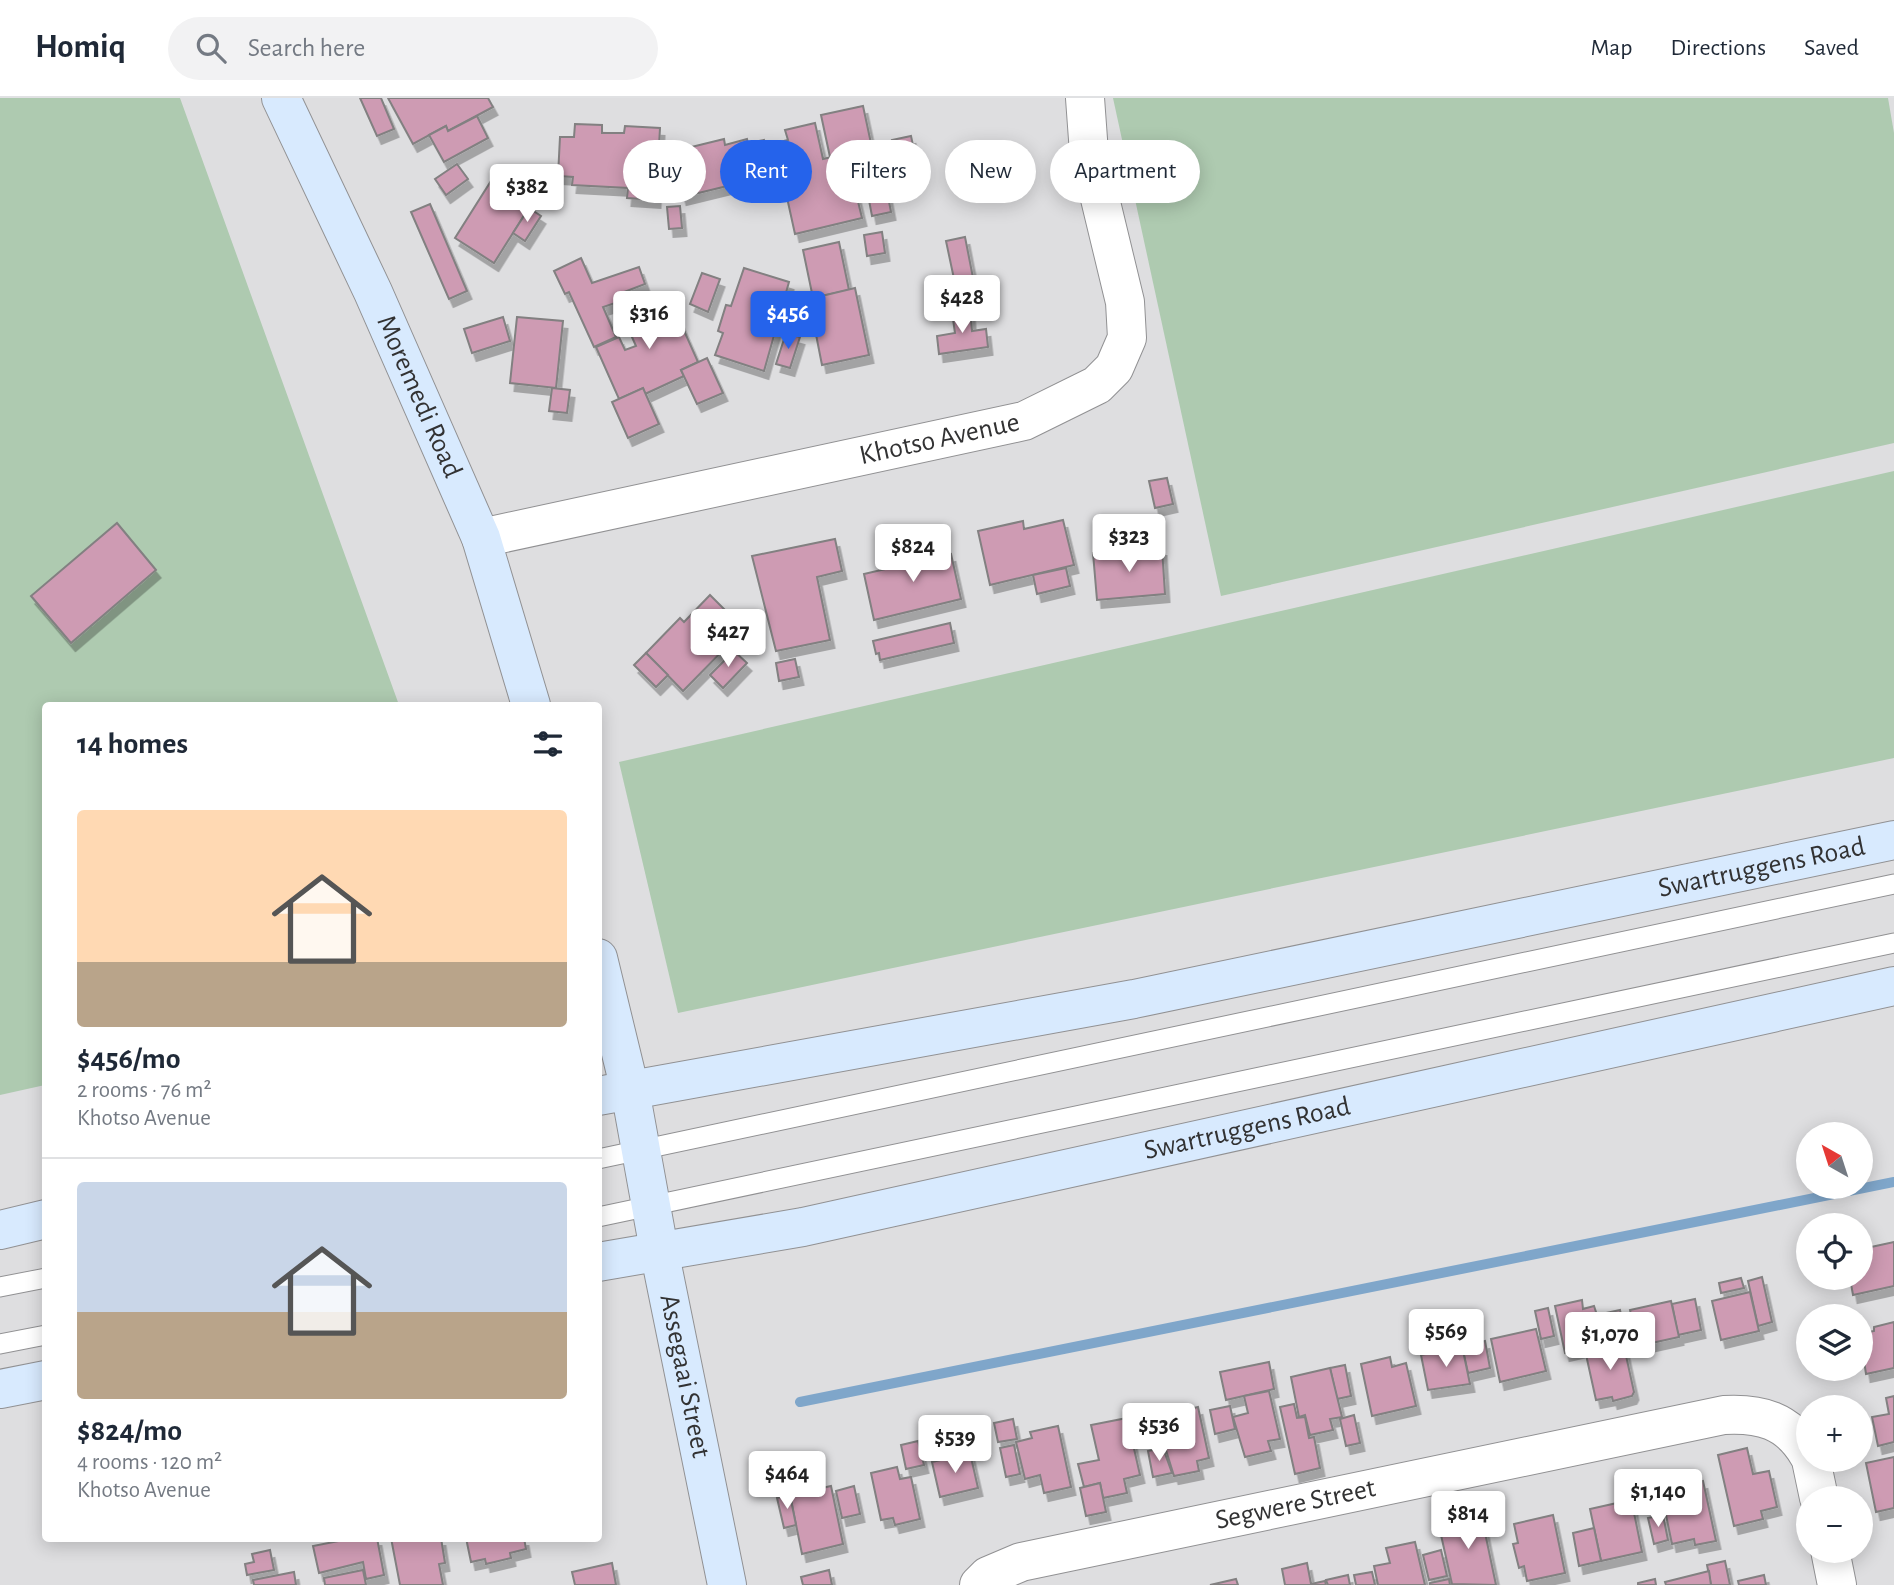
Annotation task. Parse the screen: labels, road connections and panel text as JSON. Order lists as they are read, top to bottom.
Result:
{
  "streets": {
    "main road": ["Moremedi Road", "Swartruggens Road", "Assegaai Street"],
    "street": ["Khotso Avenue", "Segwere Street"]
  },
  "crossings": [
    ["Moremedi Road", "Khotso Avenue"],
    ["Swartruggens Road", "Assegaai Street"]
  ],
  "north": "top left",
  "page": {
    "header": "Homiq",
    "search": "Search here",
    "nav": ["Map", "Directions", "Saved"],
    "chip": [
      "Buy",
      "Rent",
      "Filters",
      "New",
      "Apartment"
    ],
    "price": [
      "$382",
      "$428",
      "$316",
      "$456",
      "$323",
      "$824",
      "$427",
      "$569",
      "$1,070",
      "$536",
      "$539",
      "$464",
      "$1,140",
      "$814"
    ],
    "heading": "14 homes",
    "list": [
      {
        "name": "$456/mo",
        "note": "2 rooms · 76 m² · Khotso Avenue"
      },
      {
        "name": "$824/mo",
        "note": "4 rooms · 120 m² · Khotso Avenue"
      }
    ],
    "map_buttons": ["+", "−"]
  }
}
